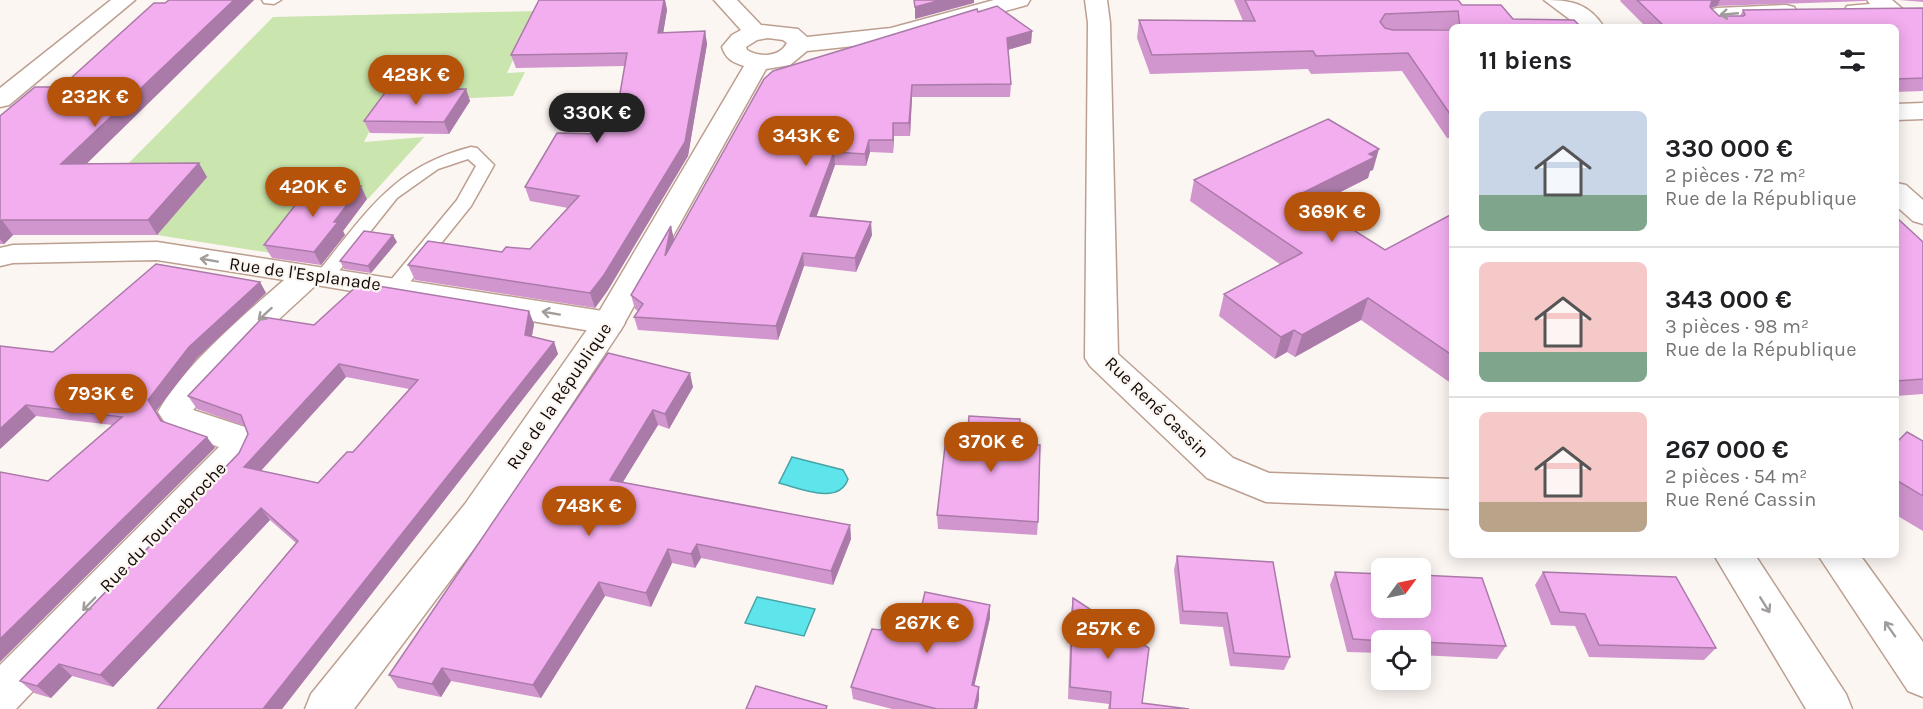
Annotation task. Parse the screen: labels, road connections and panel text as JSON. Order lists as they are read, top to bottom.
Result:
{
  "streets": {
    "street": [
      "Rue de l'Esplanade",
      "Rue de la République",
      "Rue René Cassin",
      "Rue du Tournebroche"
    ]
  },
  "crossings": [
    ["Rue de l'Esplanade", "Rue de la République"],
    ["Rue de l'Esplanade", "Rue du Tournebroche"]
  ],
  "one_way": ["Rue de l'Esplanade", "Rue du Tournebroche"],
  "north": "top right",
  "page": {
    "heading": "11 biens",
    "price": [
      "428K €",
      "232K €",
      "330K €",
      "343K €",
      "420K €",
      "369K €",
      "793K €",
      "370K €",
      "748K €",
      "267K €",
      "257K €"
    ],
    "list": [
      {
        "name": "330 000 €",
        "note": "2 pièces · 72 m² · Rue de la République"
      },
      {
        "name": "343 000 €",
        "note": "3 pièces · 98 m² · Rue de la République"
      },
      {
        "name": "267 000 €",
        "note": "2 pièces · 54 m² · Rue René Cassin"
      }
    ]
  }
}
